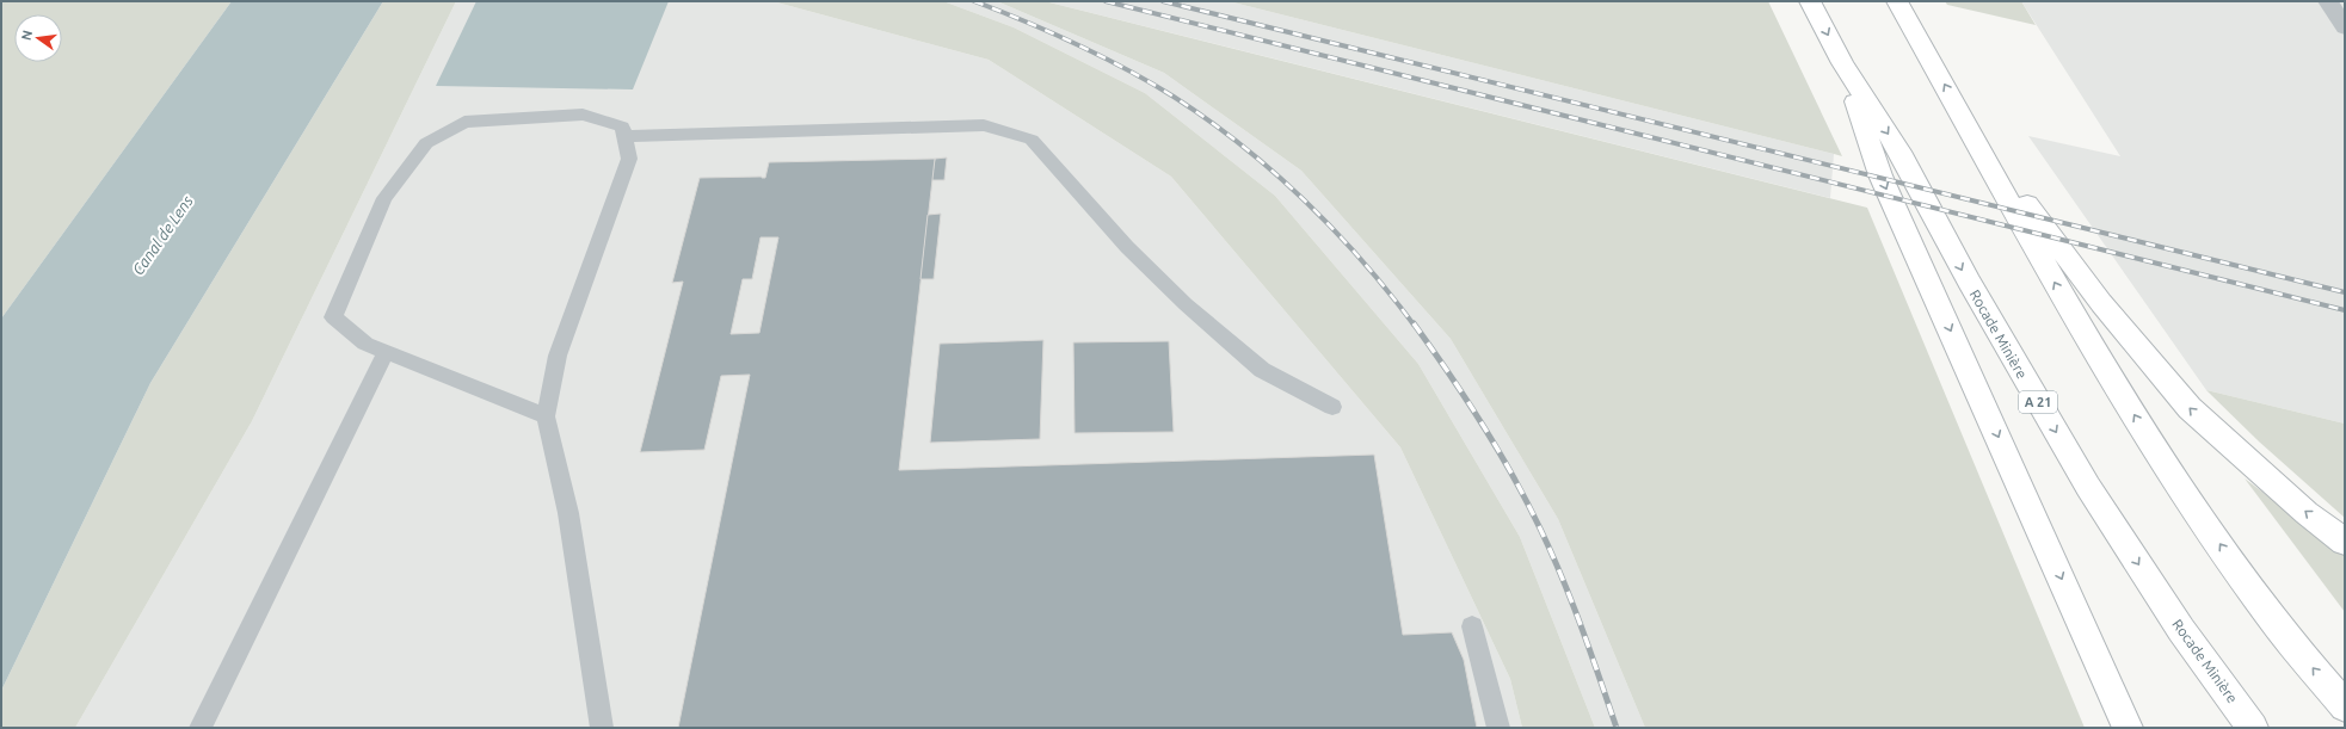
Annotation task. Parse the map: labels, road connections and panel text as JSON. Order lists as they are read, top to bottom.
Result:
{
  "streets": {
    "highway": ["Rocade Minière", "A 21"]
  },
  "water": ["Canal de Lens"],
  "north": "left"
}
